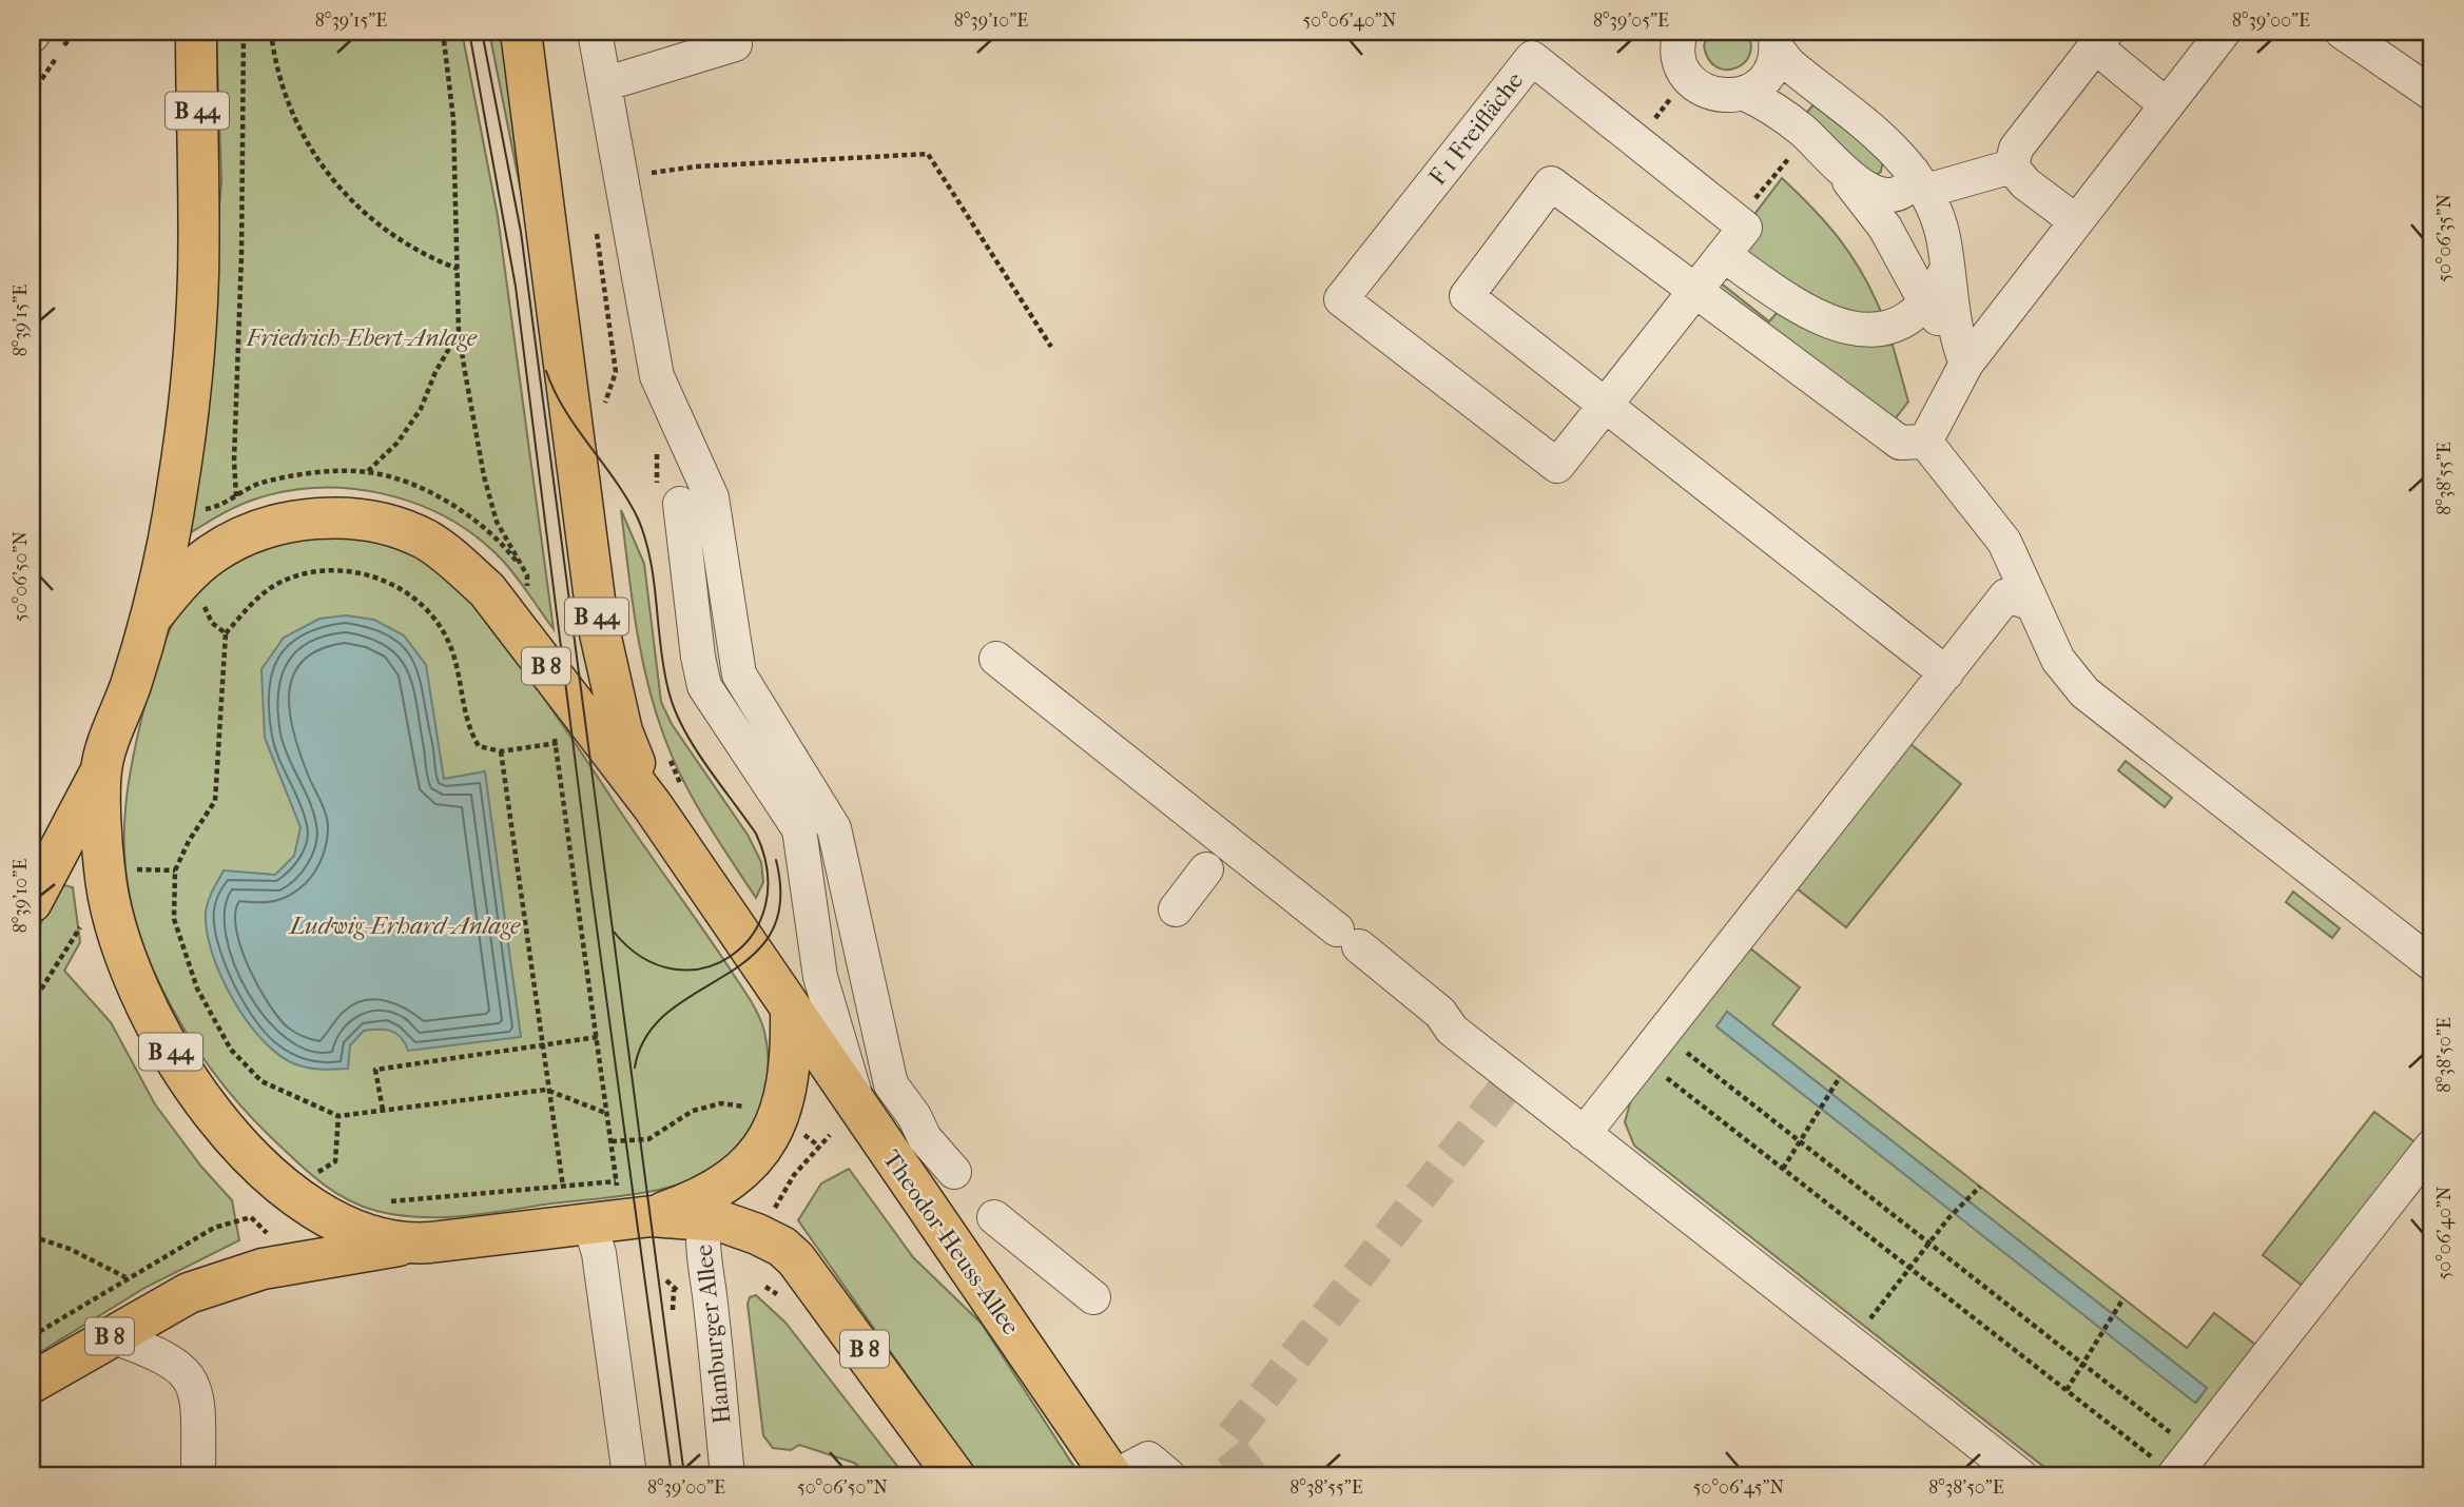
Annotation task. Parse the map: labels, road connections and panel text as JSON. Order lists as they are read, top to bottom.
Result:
{
  "streets": {
    "main road": ["B 44", "B 8", "Theodor-Heuss-Allee"],
    "street": ["F 1 Freifläche", "Hamburger Allee"]
  },
  "crossings": [
    ["B 44", "B 8"],
    ["B 8", "Theodor-Heuss-Allee"],
    ["B 8", "Hamburger Allee"]
  ],
  "parks": ["Friedrich-Ebert-Anlage", "Ludwig-Erhard-Anlage"],
  "coordinates": [
    "8°39'15\"E",
    "8°39'10\"E",
    "50°06'40\"N",
    "8°39'05\"E",
    "8°39'00\"E",
    "50°06'35\"N",
    "8°38'55\"E",
    "50°06'50\"N",
    "8°38'50\"E",
    "50°06'45\"N"
  ]
}
